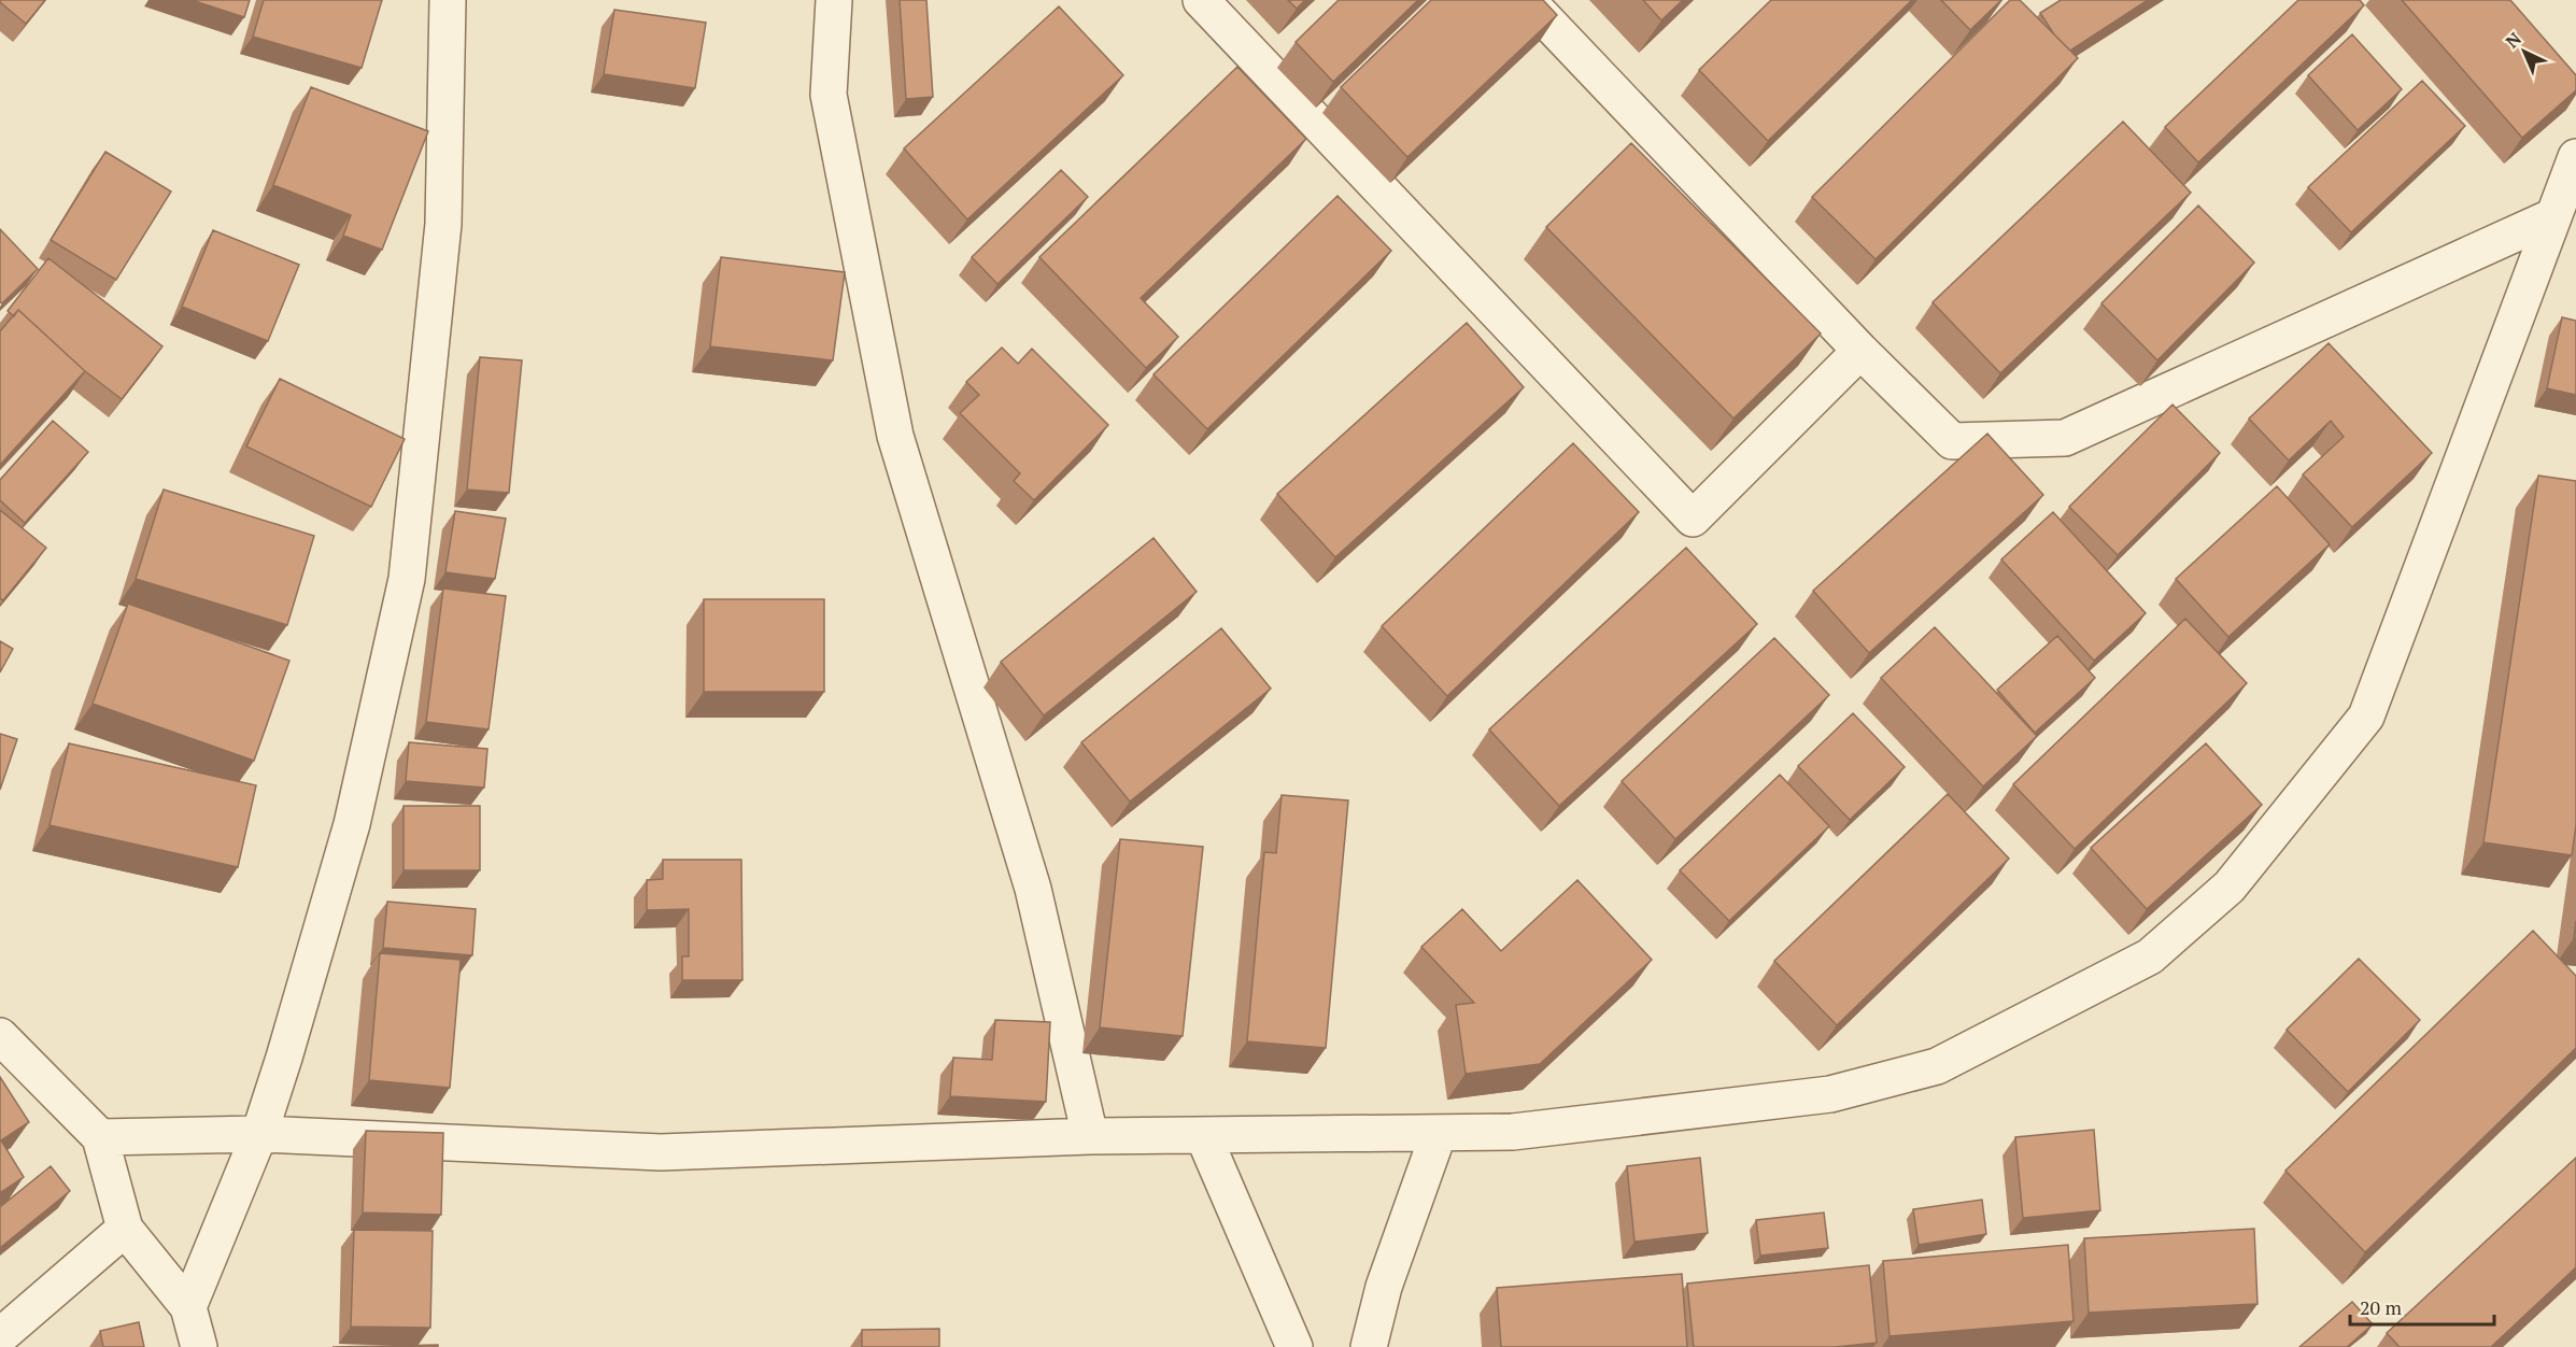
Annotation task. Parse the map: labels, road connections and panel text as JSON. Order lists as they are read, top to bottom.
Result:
{
  "scale_bar": "20 m",
  "north": "top left"
}
